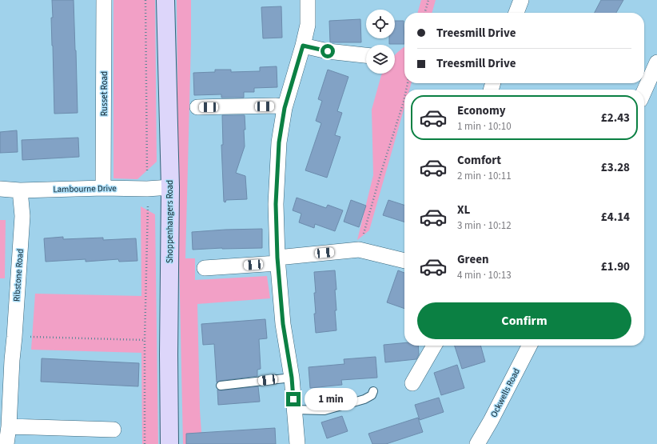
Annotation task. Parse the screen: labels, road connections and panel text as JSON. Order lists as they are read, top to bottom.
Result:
{
  "streets": {
    "street": [
      "Russet Road",
      "Lambourne Drive",
      "Shoppenhangers Road",
      "Ribstone Road",
      "Ockwells Road"
    ]
  },
  "crossings": [
    ["Russet Road", "Lambourne Drive"],
    ["Lambourne Drive", "Shoppenhangers Road"],
    ["Lambourne Drive", "Ribstone Road"]
  ],
  "page": {
    "banner": ["Treesmill Drive", "Treesmill Drive"],
    "list": [
      {
        "name": "Economy",
        "note": "1 min · 10:10",
        "value": "£2.43"
      },
      {
        "name": "Comfort",
        "note": "2 min · 10:11",
        "value": "£3.28"
      },
      {
        "name": "XL",
        "note": "3 min · 10:12",
        "value": "£4.14"
      },
      {
        "name": "Green",
        "note": "4 min · 10:13",
        "value": "£1.90"
      }
    ],
    "buttons": "Confirm",
    "bubble": "1 min"
  }
}
